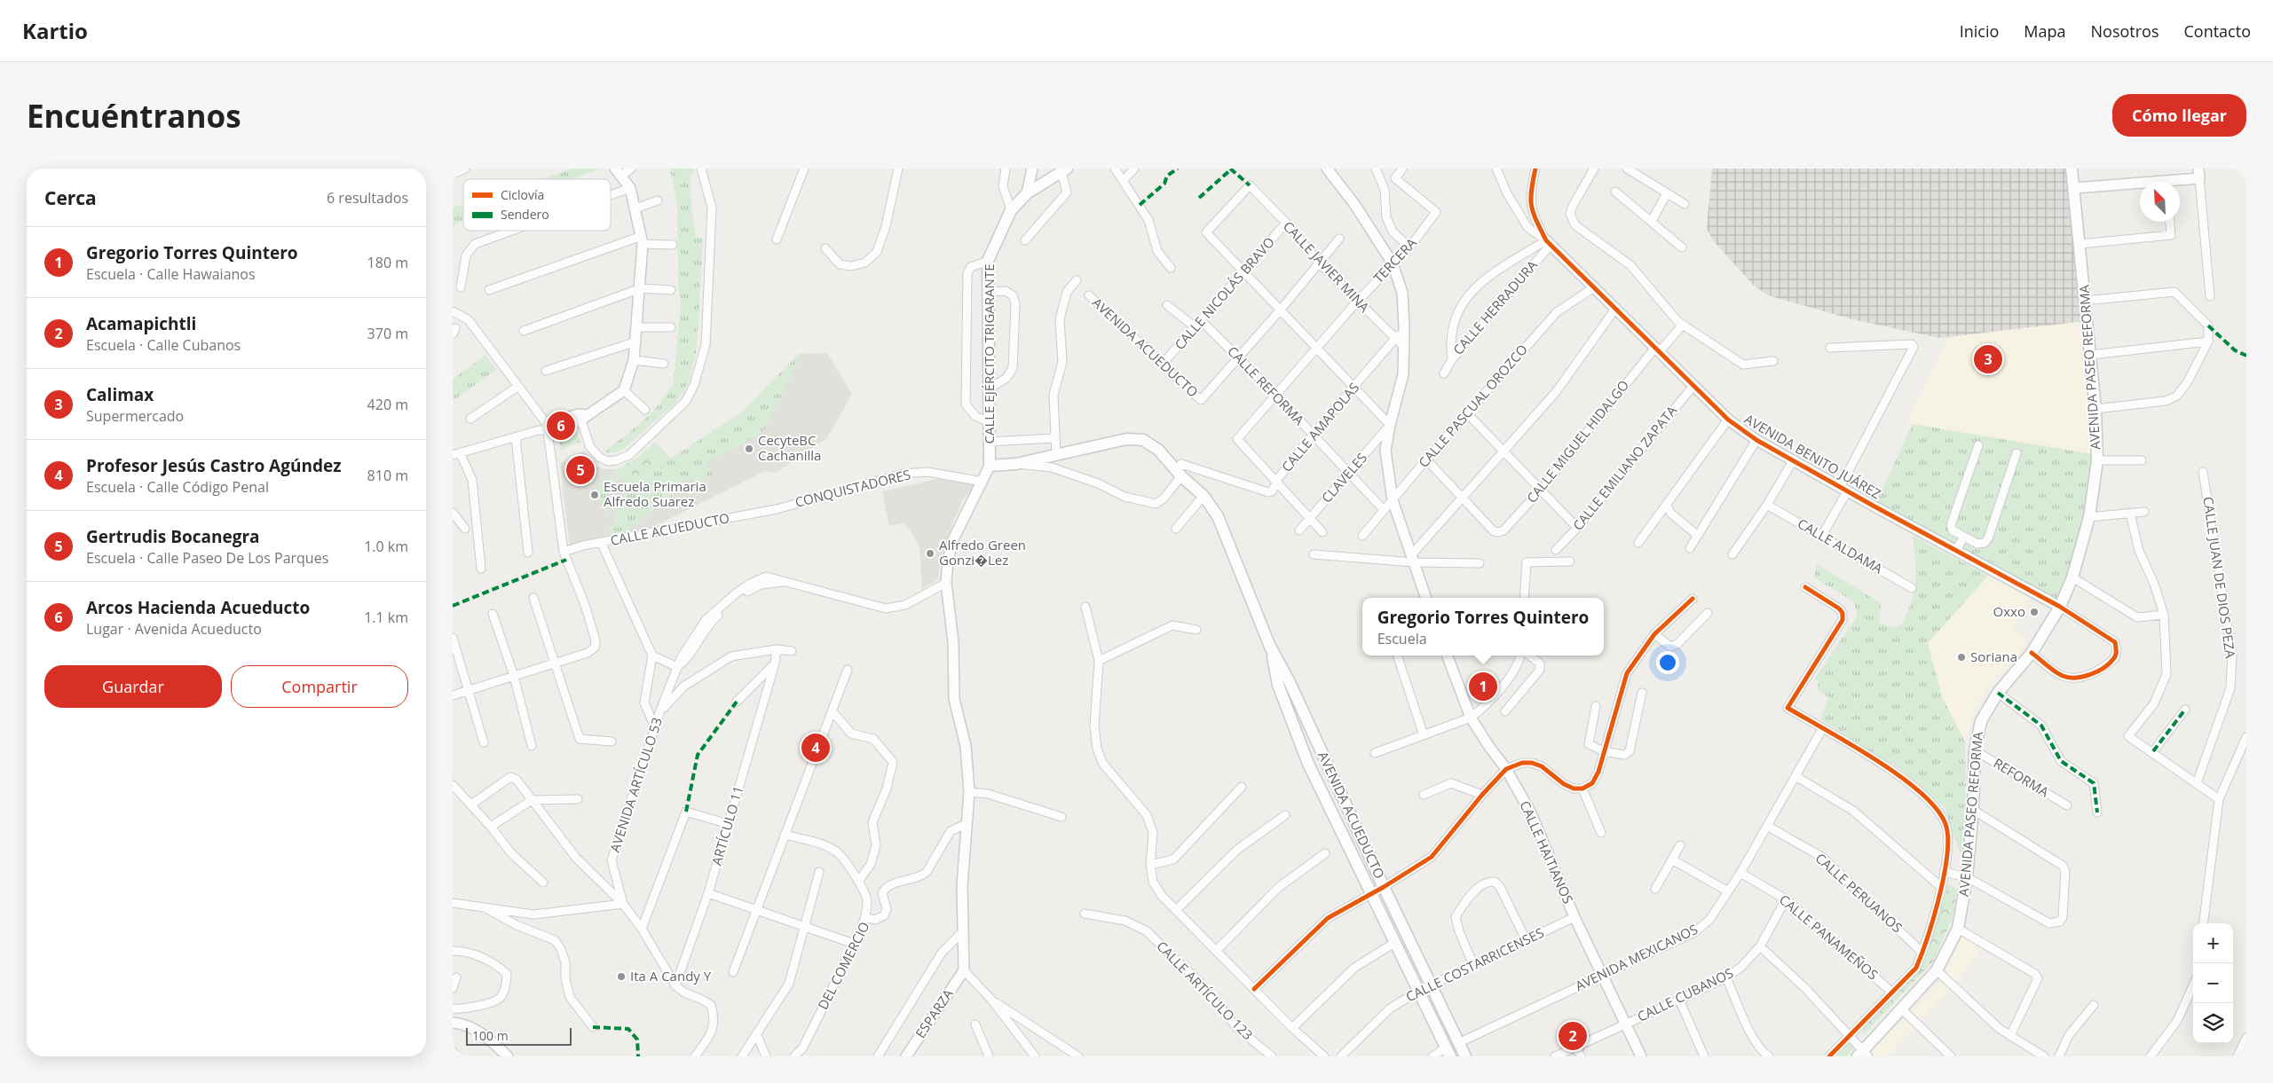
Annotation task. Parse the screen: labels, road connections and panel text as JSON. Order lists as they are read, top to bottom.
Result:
{
  "streets": {
    "main road": ["AVENIDA ACUEDUCTO", "CALLE EJÉRCITO TRIGARANTE", "AVENIDA PASEO REFORMA"],
    "street": [
      "TERCERA",
      "CALLE JAVIER MINA",
      "CALLE NICOLÁS BRAVO",
      "CALLE HERRADURA",
      "CALLE REFORMA",
      "CALLE PASCUAL OROZCO",
      "CALLE AMAPOLAS",
      "CALLE MIGUEL HIDALGO",
      "AVENIDA BENITO JUÁREZ",
      "CALLE EMILIANO ZAPATA",
      "CLAVELES",
      "CONQUISTADORES",
      "CALLE ACUEDUCTO",
      "CALLE ALDAMA",
      "CALLE JUAN DE DIOS PEZA",
      "REFORMA",
      "AVENIDA ARTÍCULO 53",
      "ARTÍCULO 11",
      "CALLE HAITIANOS",
      "CALLE PERUANOS",
      "CALLE PANAMEÑOS",
      "AVENIDA MEXICANOS",
      "CALLE COSTARRICENSES",
      "DEL COMERCIO",
      "CALLE ARTÍCULO 123",
      "CALLE CUBANOS",
      "ESPARZA"
    ]
  },
  "crossings": [
    ["TERCERA", "CALLE JAVIER MINA"],
    ["TERCERA", "CALLE REFORMA"],
    ["CALLE JAVIER MINA", "CALLE NICOLÁS BRAVO"],
    ["CALLE JAVIER MINA", "CALLE AMAPOLAS"],
    ["CALLE NICOLÁS BRAVO", "AVENIDA ACUEDUCTO"],
    ["CALLE NICOLÁS BRAVO", "CALLE REFORMA"],
    ["CALLE HERRADURA", "AVENIDA BENITO JUÁREZ"],
    ["AVENIDA ACUEDUCTO", "CALLE EJÉRCITO TRIGARANTE"],
    ["AVENIDA ACUEDUCTO", "CALLE REFORMA"],
    ["AVENIDA ACUEDUCTO", "CALLE AMAPOLAS"],
    ["AVENIDA ACUEDUCTO", "AVENIDA MEXICANOS"],
    ["AVENIDA ACUEDUCTO", "CALLE COSTARRICENSES"],
    ["AVENIDA PASEO REFORMA", "AVENIDA BENITO JUÁREZ"],
    ["AVENIDA PASEO REFORMA", "REFORMA"],
    ["AVENIDA PASEO REFORMA", "CALLE PERUANOS"],
    ["AVENIDA PASEO REFORMA", "CALLE PANAMEÑOS"],
    ["AVENIDA PASEO REFORMA", "AVENIDA MEXICANOS"],
    ["CALLE REFORMA", "CALLE PASCUAL OROZCO"],
    ["CALLE REFORMA", "CALLE AMAPOLAS"],
    ["CALLE REFORMA", "CLAVELES"],
    ["CALLE PASCUAL OROZCO", "AVENIDA BENITO JUÁREZ"],
    ["CALLE MIGUEL HIDALGO", "AVENIDA BENITO JUÁREZ"],
    ["AVENIDA BENITO JUÁREZ", "CALLE EMILIANO ZAPATA"],
    ["CONQUISTADORES", "CALLE ACUEDUCTO"],
    ["CALLE HAITIANOS", "AVENIDA MEXICANOS"],
    ["CALLE HAITIANOS", "CALLE COSTARRICENSES"],
    ["CALLE HAITIANOS", "CALLE CUBANOS"],
    ["CALLE PERUANOS", "AVENIDA MEXICANOS"],
    ["CALLE PANAMEÑOS", "AVENIDA MEXICANOS"],
    ["CALLE PANAMEÑOS", "CALLE CUBANOS"]
  ],
  "places": [
    "CecyteBC Cachanilla",
    "Escuela Primaria Alfredo Suarez",
    "Alfredo Green Gonzi�Lez",
    "Oxxo",
    "Soriana",
    "Ita A Candy Y"
  ],
  "legend": ["Ciclovía", "Sendero"],
  "scale_bar": "100 m",
  "north": "top left",
  "page": {
    "header": "Kartio",
    "nav": [
      "Inicio",
      "Mapa",
      "Nosotros",
      "Contacto"
    ],
    "buttons": [
      "Cómo llegar",
      ["Guardar", "Compartir"]
    ],
    "title": "Encuéntranos",
    "heading": ["Cerca", "6 resultados"],
    "list": [
      {
        "mark": "1",
        "name": "Gregorio Torres Quintero",
        "note": "Escuela · Calle Hawaianos",
        "value": "180 m"
      },
      {
        "mark": "2",
        "name": "Acamapichtli",
        "note": "Escuela · Calle Cubanos",
        "value": "370 m"
      },
      {
        "mark": "3",
        "name": "Calimax",
        "note": "Supermercado",
        "value": "420 m"
      },
      {
        "mark": "4",
        "name": "Profesor Jesús Castro Agúndez",
        "note": "Escuela · Calle Código Penal",
        "value": "810 m"
      },
      {
        "mark": "5",
        "name": "Gertrudis Bocanegra",
        "note": "Escuela · Calle Paseo De Los Parques",
        "value": "1.0 km"
      },
      {
        "mark": "6",
        "name": "Arcos Hacienda Acueducto",
        "note": "Lugar · Avenida Acueducto",
        "value": "1.1 km"
      }
    ],
    "pins": [
      "3",
      "6",
      "5",
      "1",
      "4",
      "2"
    ],
    "popup": ["Gregorio Torres Quintero", "Escuela"],
    "map_buttons": ["+", "−"],
    "scale": "100 m"
  }
}
